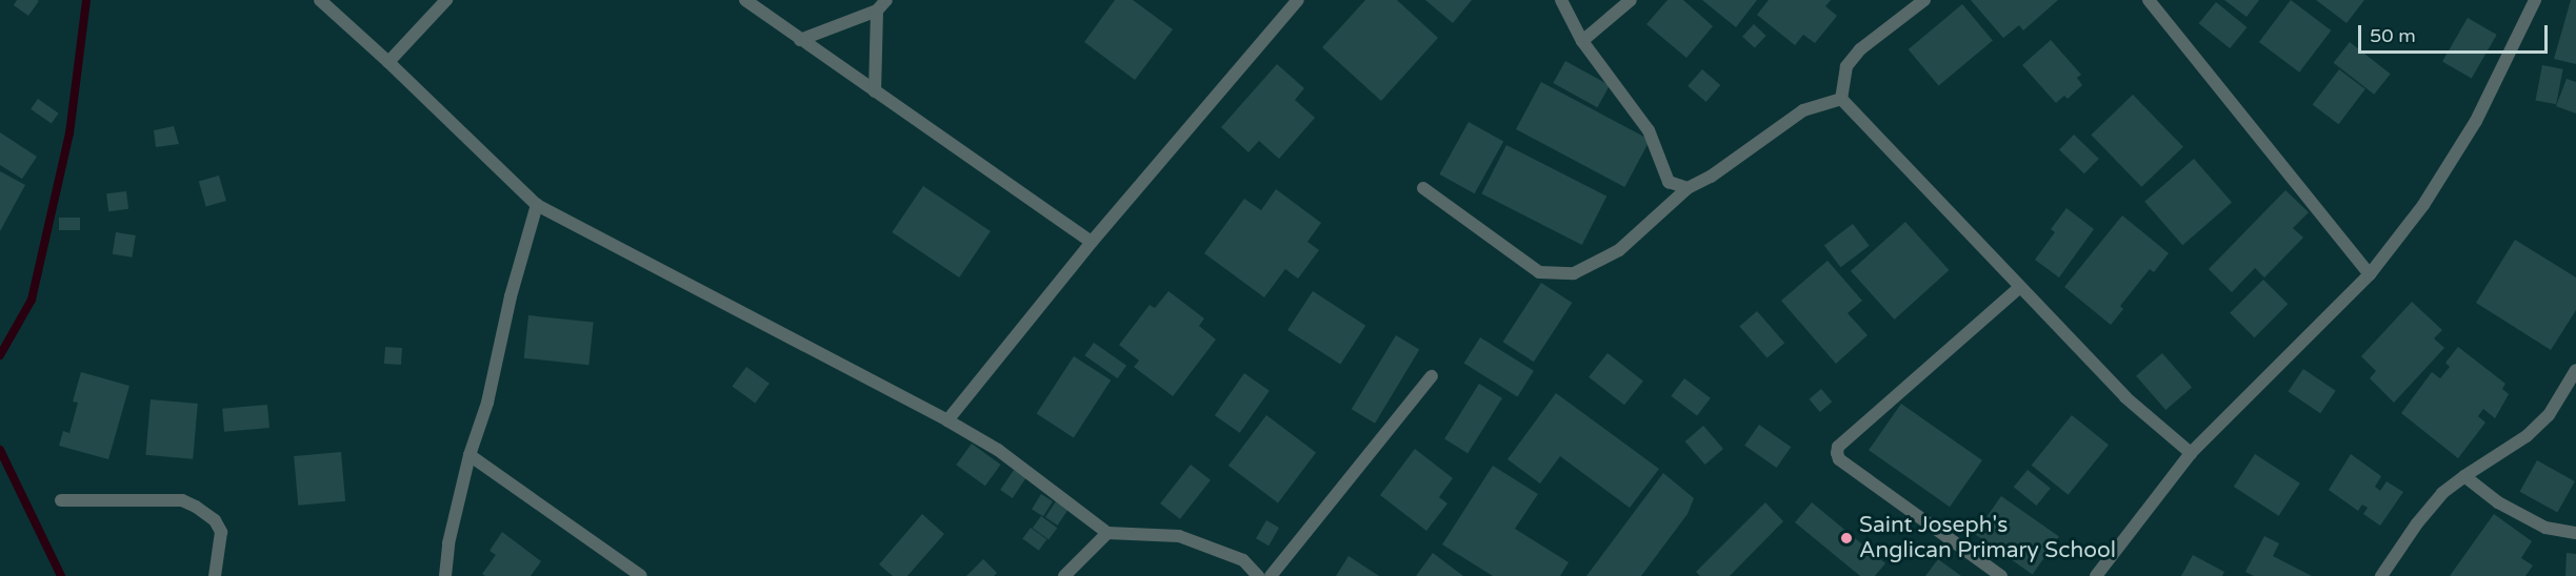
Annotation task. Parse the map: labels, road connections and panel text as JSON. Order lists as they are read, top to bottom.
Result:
{
  "places": ["Saint Joseph's Anglican Primary School"],
  "scale_bar": "50 m"
}
